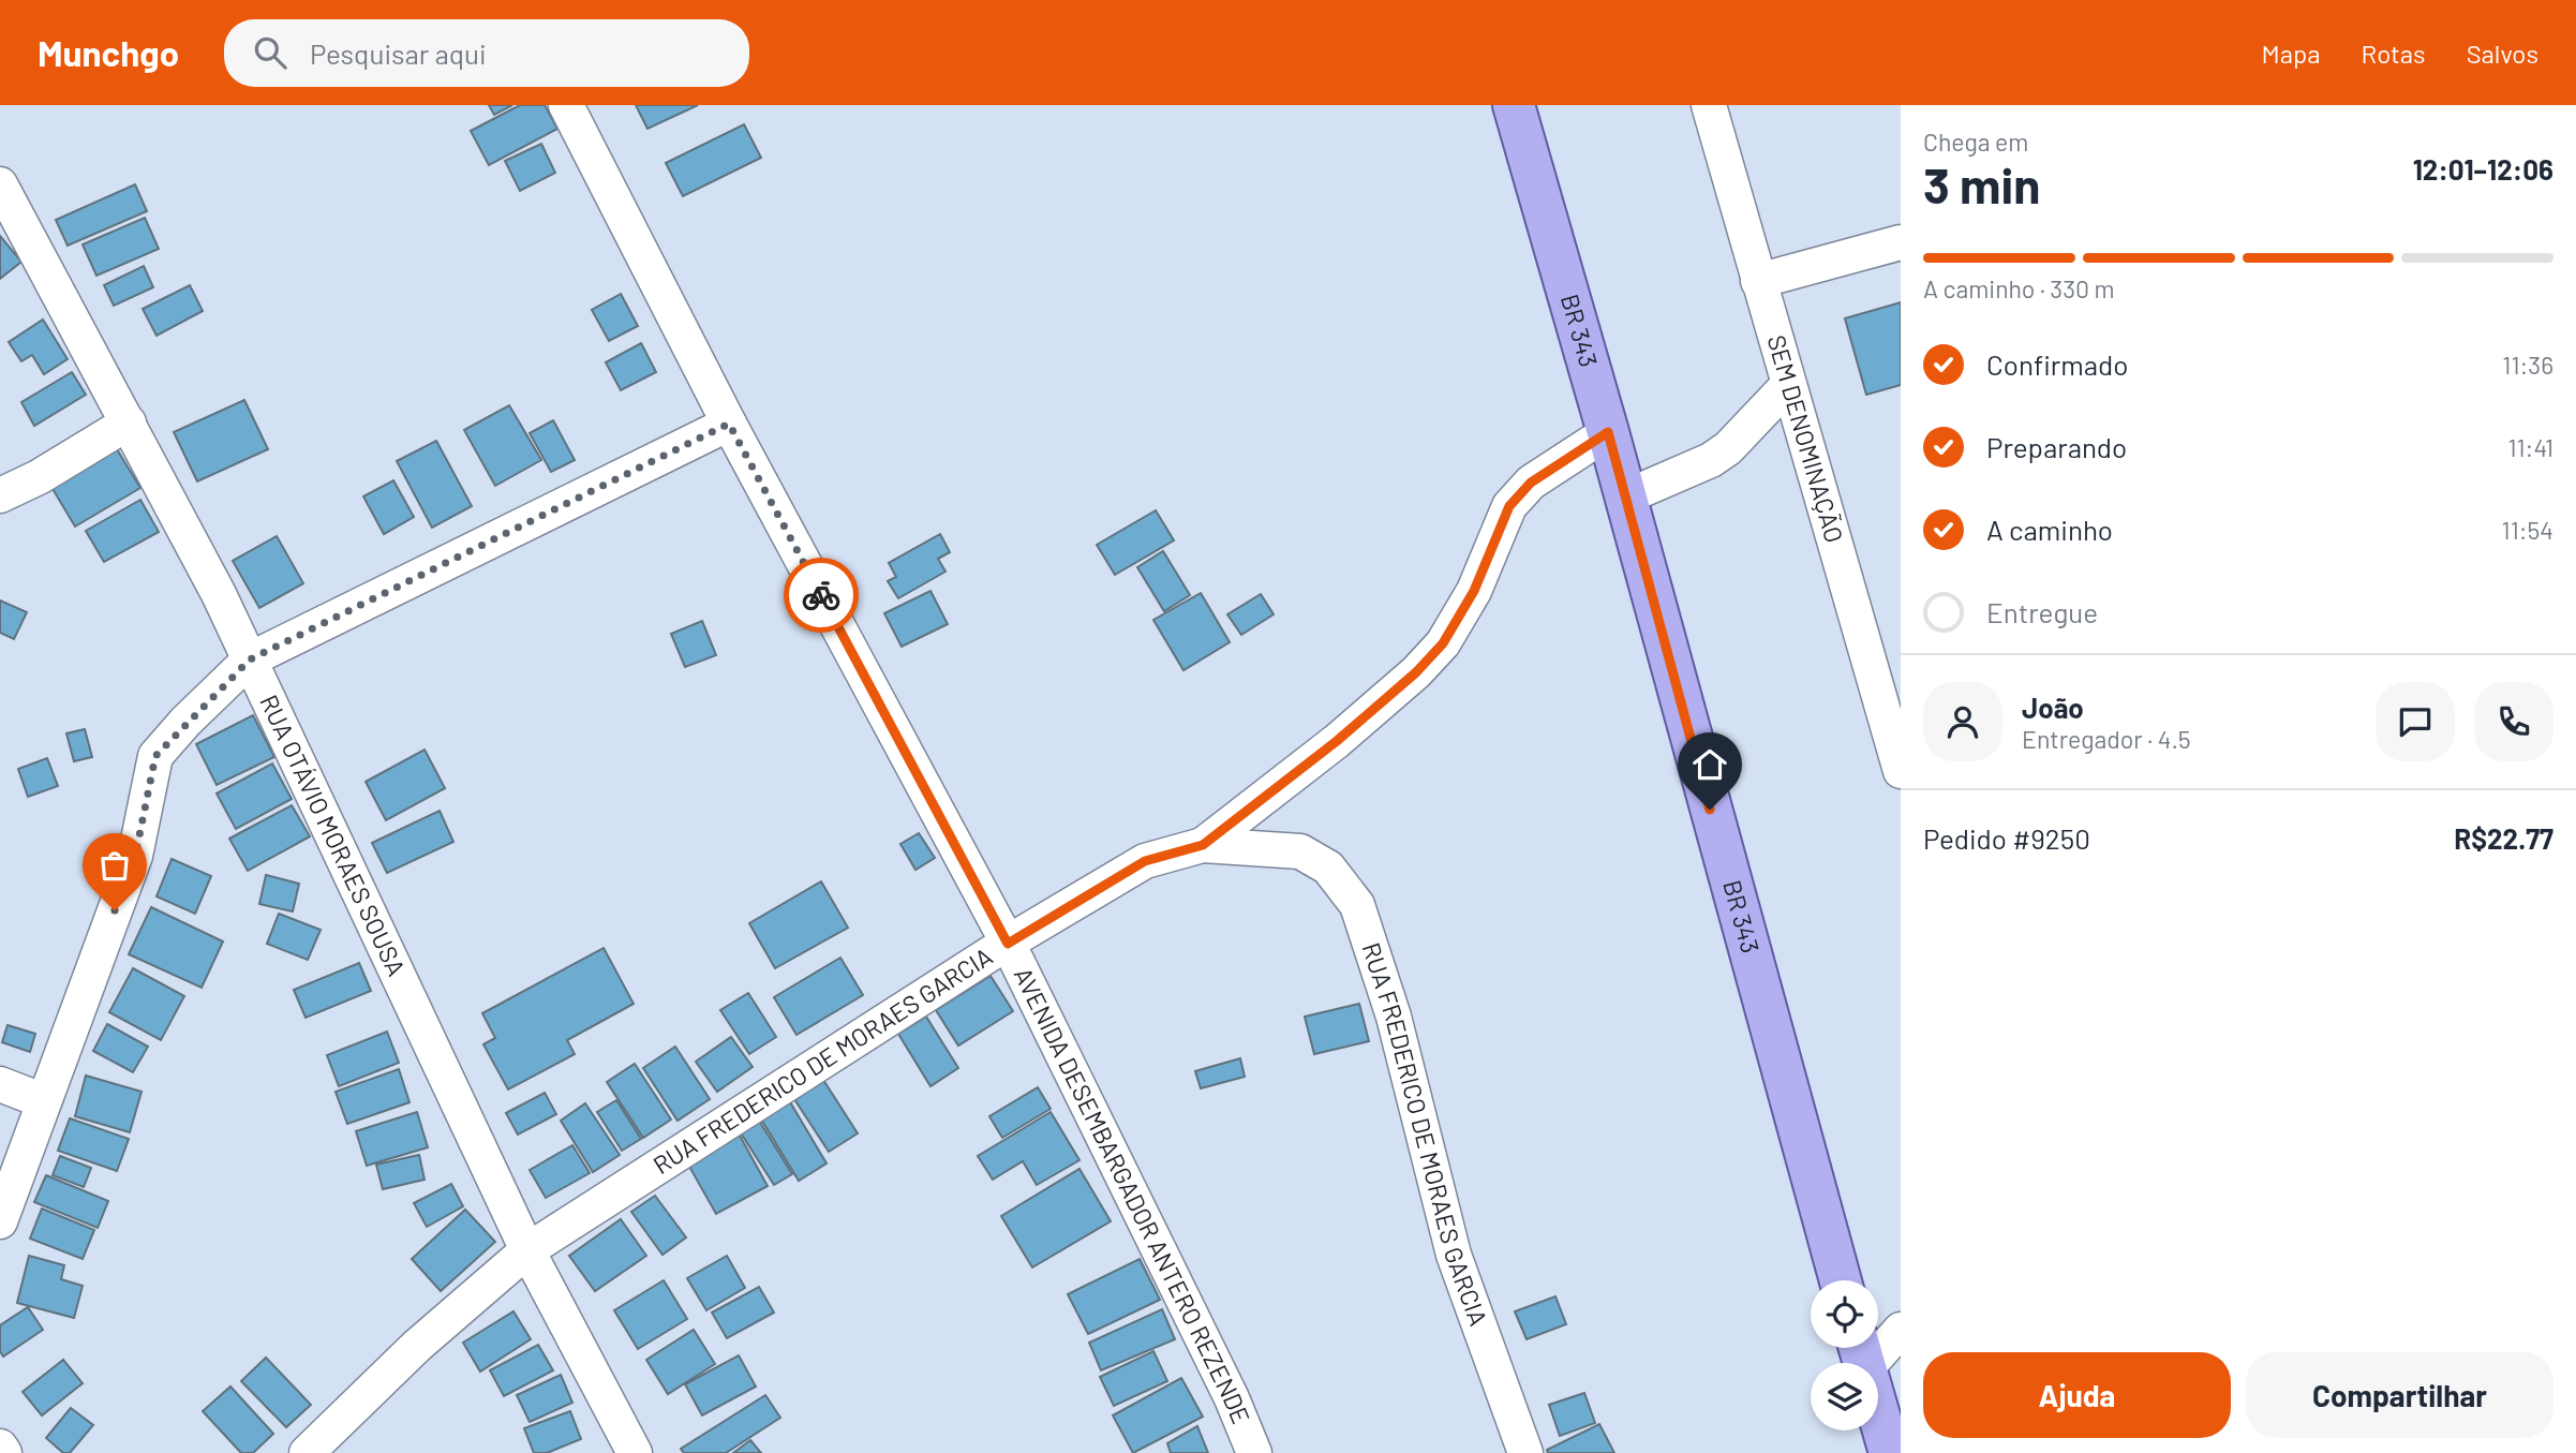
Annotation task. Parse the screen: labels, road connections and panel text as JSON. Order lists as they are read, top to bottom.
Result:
{
  "streets": {
    "main road": ["BR 343"],
    "street": [
      "SEM DENOMINAÇÃO",
      "RUA OTÁVIO MORAES SOUSA",
      "RUA FREDERICO DE MORAES GARCIA",
      "AVENIDA DESEMBARGADOR ANTERO REZENDE"
    ]
  },
  "crossings": [
    ["RUA OTÁVIO MORAES SOUSA", "RUA FREDERICO DE MORAES GARCIA"],
    ["RUA FREDERICO DE MORAES GARCIA", "AVENIDA DESEMBARGADOR ANTERO REZENDE"]
  ],
  "page": {
    "header": "Munchgo",
    "search": "Pesquisar aqui",
    "nav": ["Mapa", "Rotas", "Salvos"],
    "heading": ["3 min", "Chega em", "12:01–12:06"],
    "panel": [
      "João",
      "Entregador · 4.5",
      "Pedido #9250",
      "R$22.77"
    ],
    "bar": "A caminho · 330 m",
    "list": [
      ["Confirmado", "11:36"],
      ["Preparando", "11:41"],
      ["A caminho", "11:54"],
      "Entregue"
    ],
    "buttons": ["Ajuda", "Compartilhar"]
  }
}
